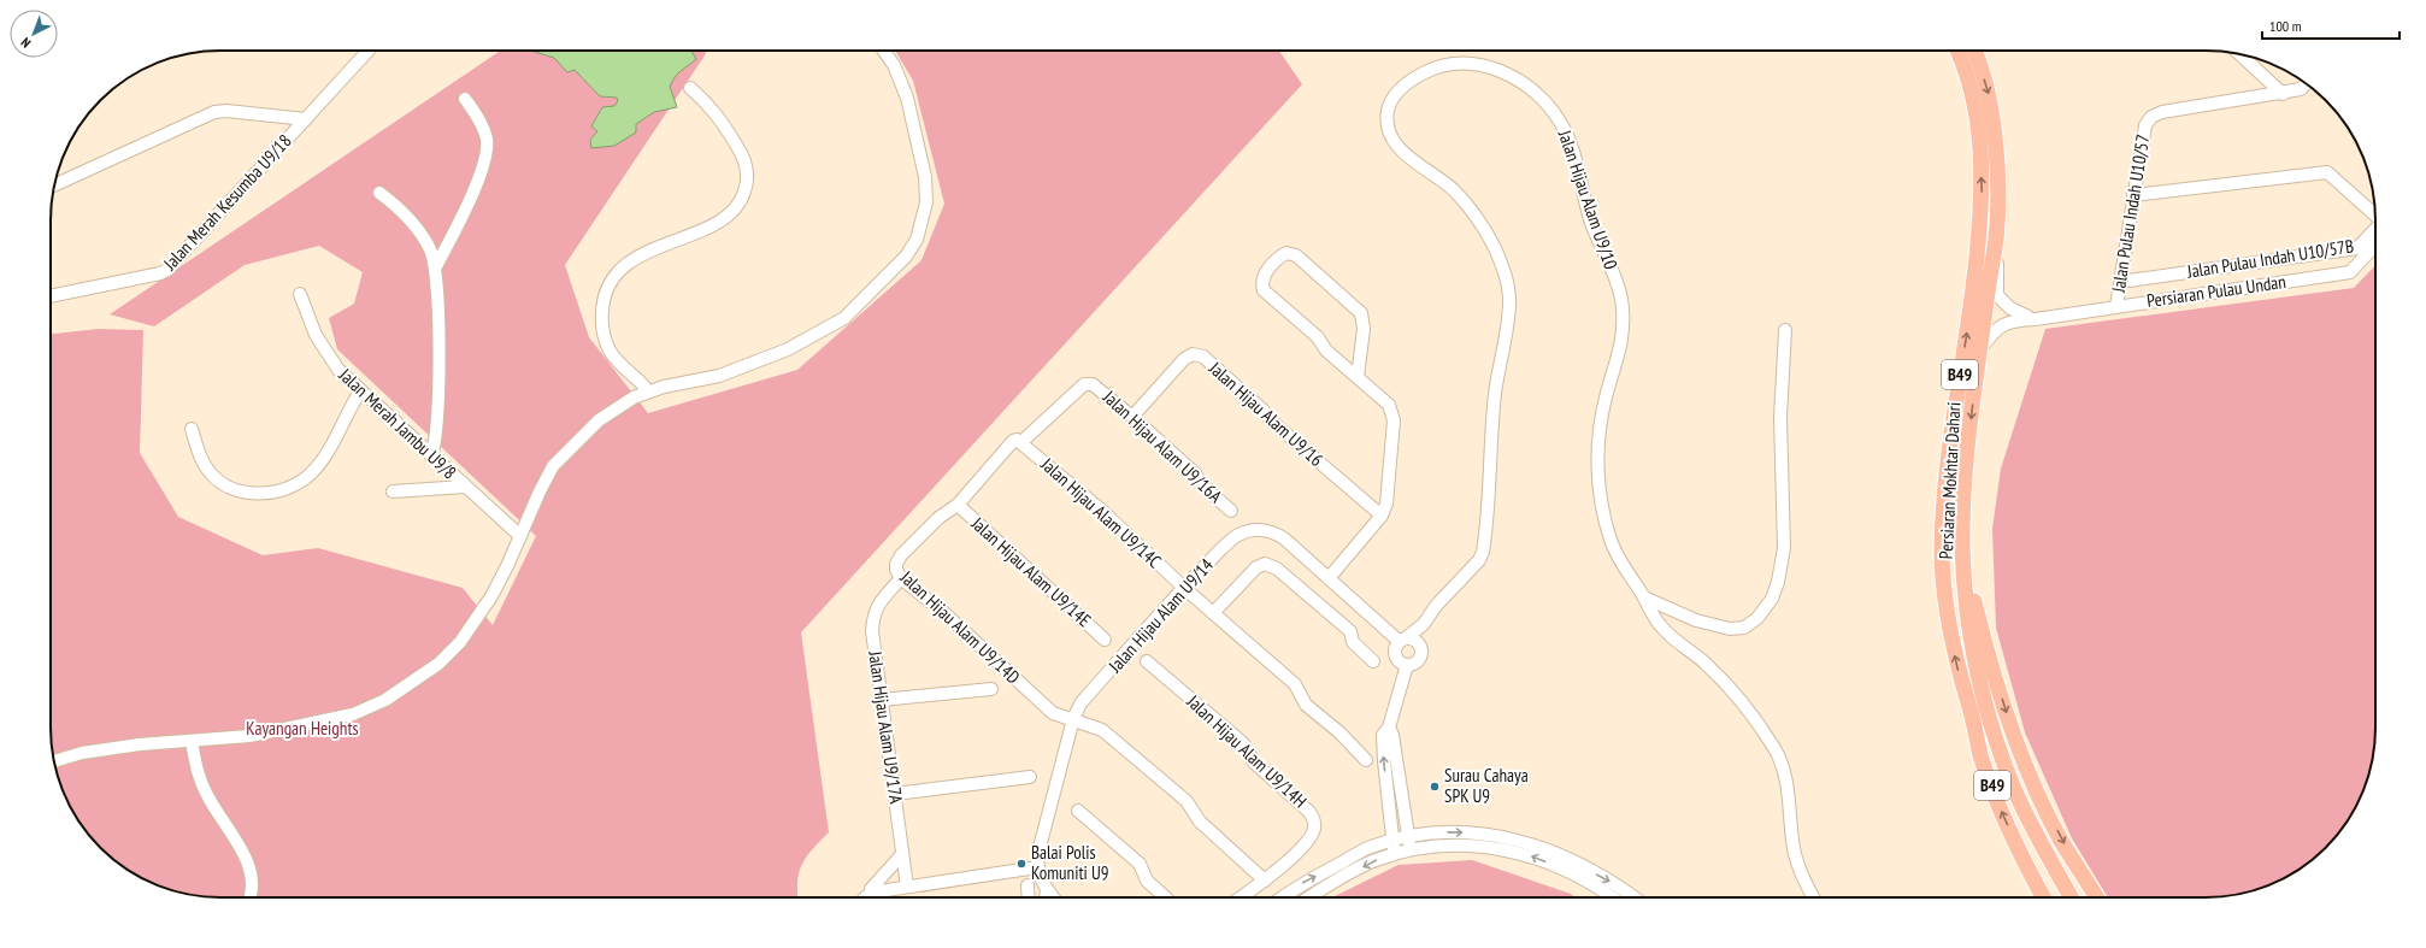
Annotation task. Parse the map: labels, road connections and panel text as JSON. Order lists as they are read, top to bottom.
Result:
{
  "streets": {
    "main road": ["B49", "Persiaran Mokhtar Dahari"],
    "street": [
      "Jalan Hijau Alam U9/10",
      "Jalan Merah Kesumba U9/18",
      "Jalan Pulau Indah U10/57",
      "Jalan Pulau Indah U10/57B",
      "Persiaran Pulau Undan",
      "Jalan Hijau Alam U9/16",
      "Jalan Merah Jambu U9/8",
      "Jalan Hijau Alam U9/16A",
      "Jalan Hijau Alam U9/14C",
      "Jalan Hijau Alam U9/14E",
      "Jalan Hijau Alam U9/14",
      "Jalan Hijau Alam U9/14D",
      "Jalan Hijau Alam U9/17A",
      "Jalan Hijau Alam U9/14H"
    ]
  },
  "crossings": [
    ["Jalan Hijau Alam U9/10", "Jalan Hijau Alam U9/14"],
    ["Jalan Pulau Indah U10/57", "Jalan Pulau Indah U10/57B"],
    ["Jalan Pulau Indah U10/57", "Persiaran Pulau Undan"],
    ["Persiaran Pulau Undan", "Persiaran Mokhtar Dahari"],
    ["Jalan Hijau Alam U9/16", "Jalan Hijau Alam U9/16A"],
    ["Jalan Hijau Alam U9/16A", "Jalan Hijau Alam U9/14D"],
    ["Jalan Hijau Alam U9/14C", "Jalan Hijau Alam U9/14"],
    ["Jalan Hijau Alam U9/14C", "Jalan Hijau Alam U9/14D"],
    ["Jalan Hijau Alam U9/14E", "Jalan Hijau Alam U9/14D"],
    ["Jalan Hijau Alam U9/14", "Jalan Hijau Alam U9/14D"],
    ["Jalan Hijau Alam U9/14D", "Jalan Hijau Alam U9/17A"],
    ["Jalan Hijau Alam U9/14D", "Jalan Hijau Alam U9/14H"]
  ],
  "parks": ["Kayangan Heights"],
  "places": ["Surau Cahaya SPK U9", "Balai Polis Komuniti U9"],
  "scale_bar": "100 m",
  "north": "bottom left"
}
